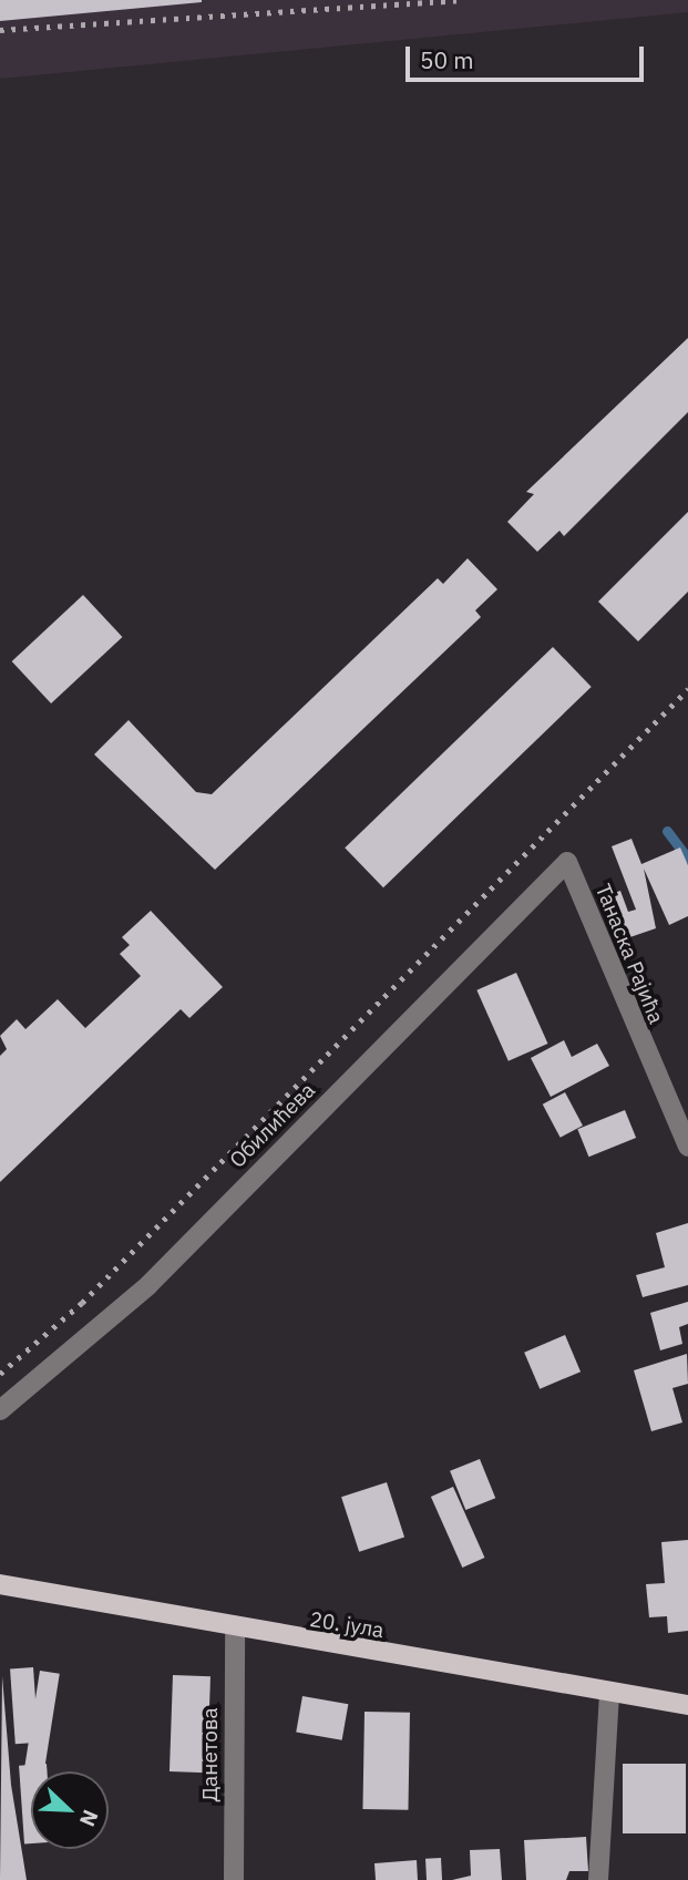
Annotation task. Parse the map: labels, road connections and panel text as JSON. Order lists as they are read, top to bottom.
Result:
{
  "streets": {
    "main road": ["20. јула"],
    "street": ["Танаска Рајића", "Обилићева", "Данетова"]
  },
  "crossings": [
    ["Танаска Рајића", "Обилићева"],
    ["20. јула", "Данетова"]
  ],
  "scale_bar": "50 m",
  "north": "bottom right"
}
